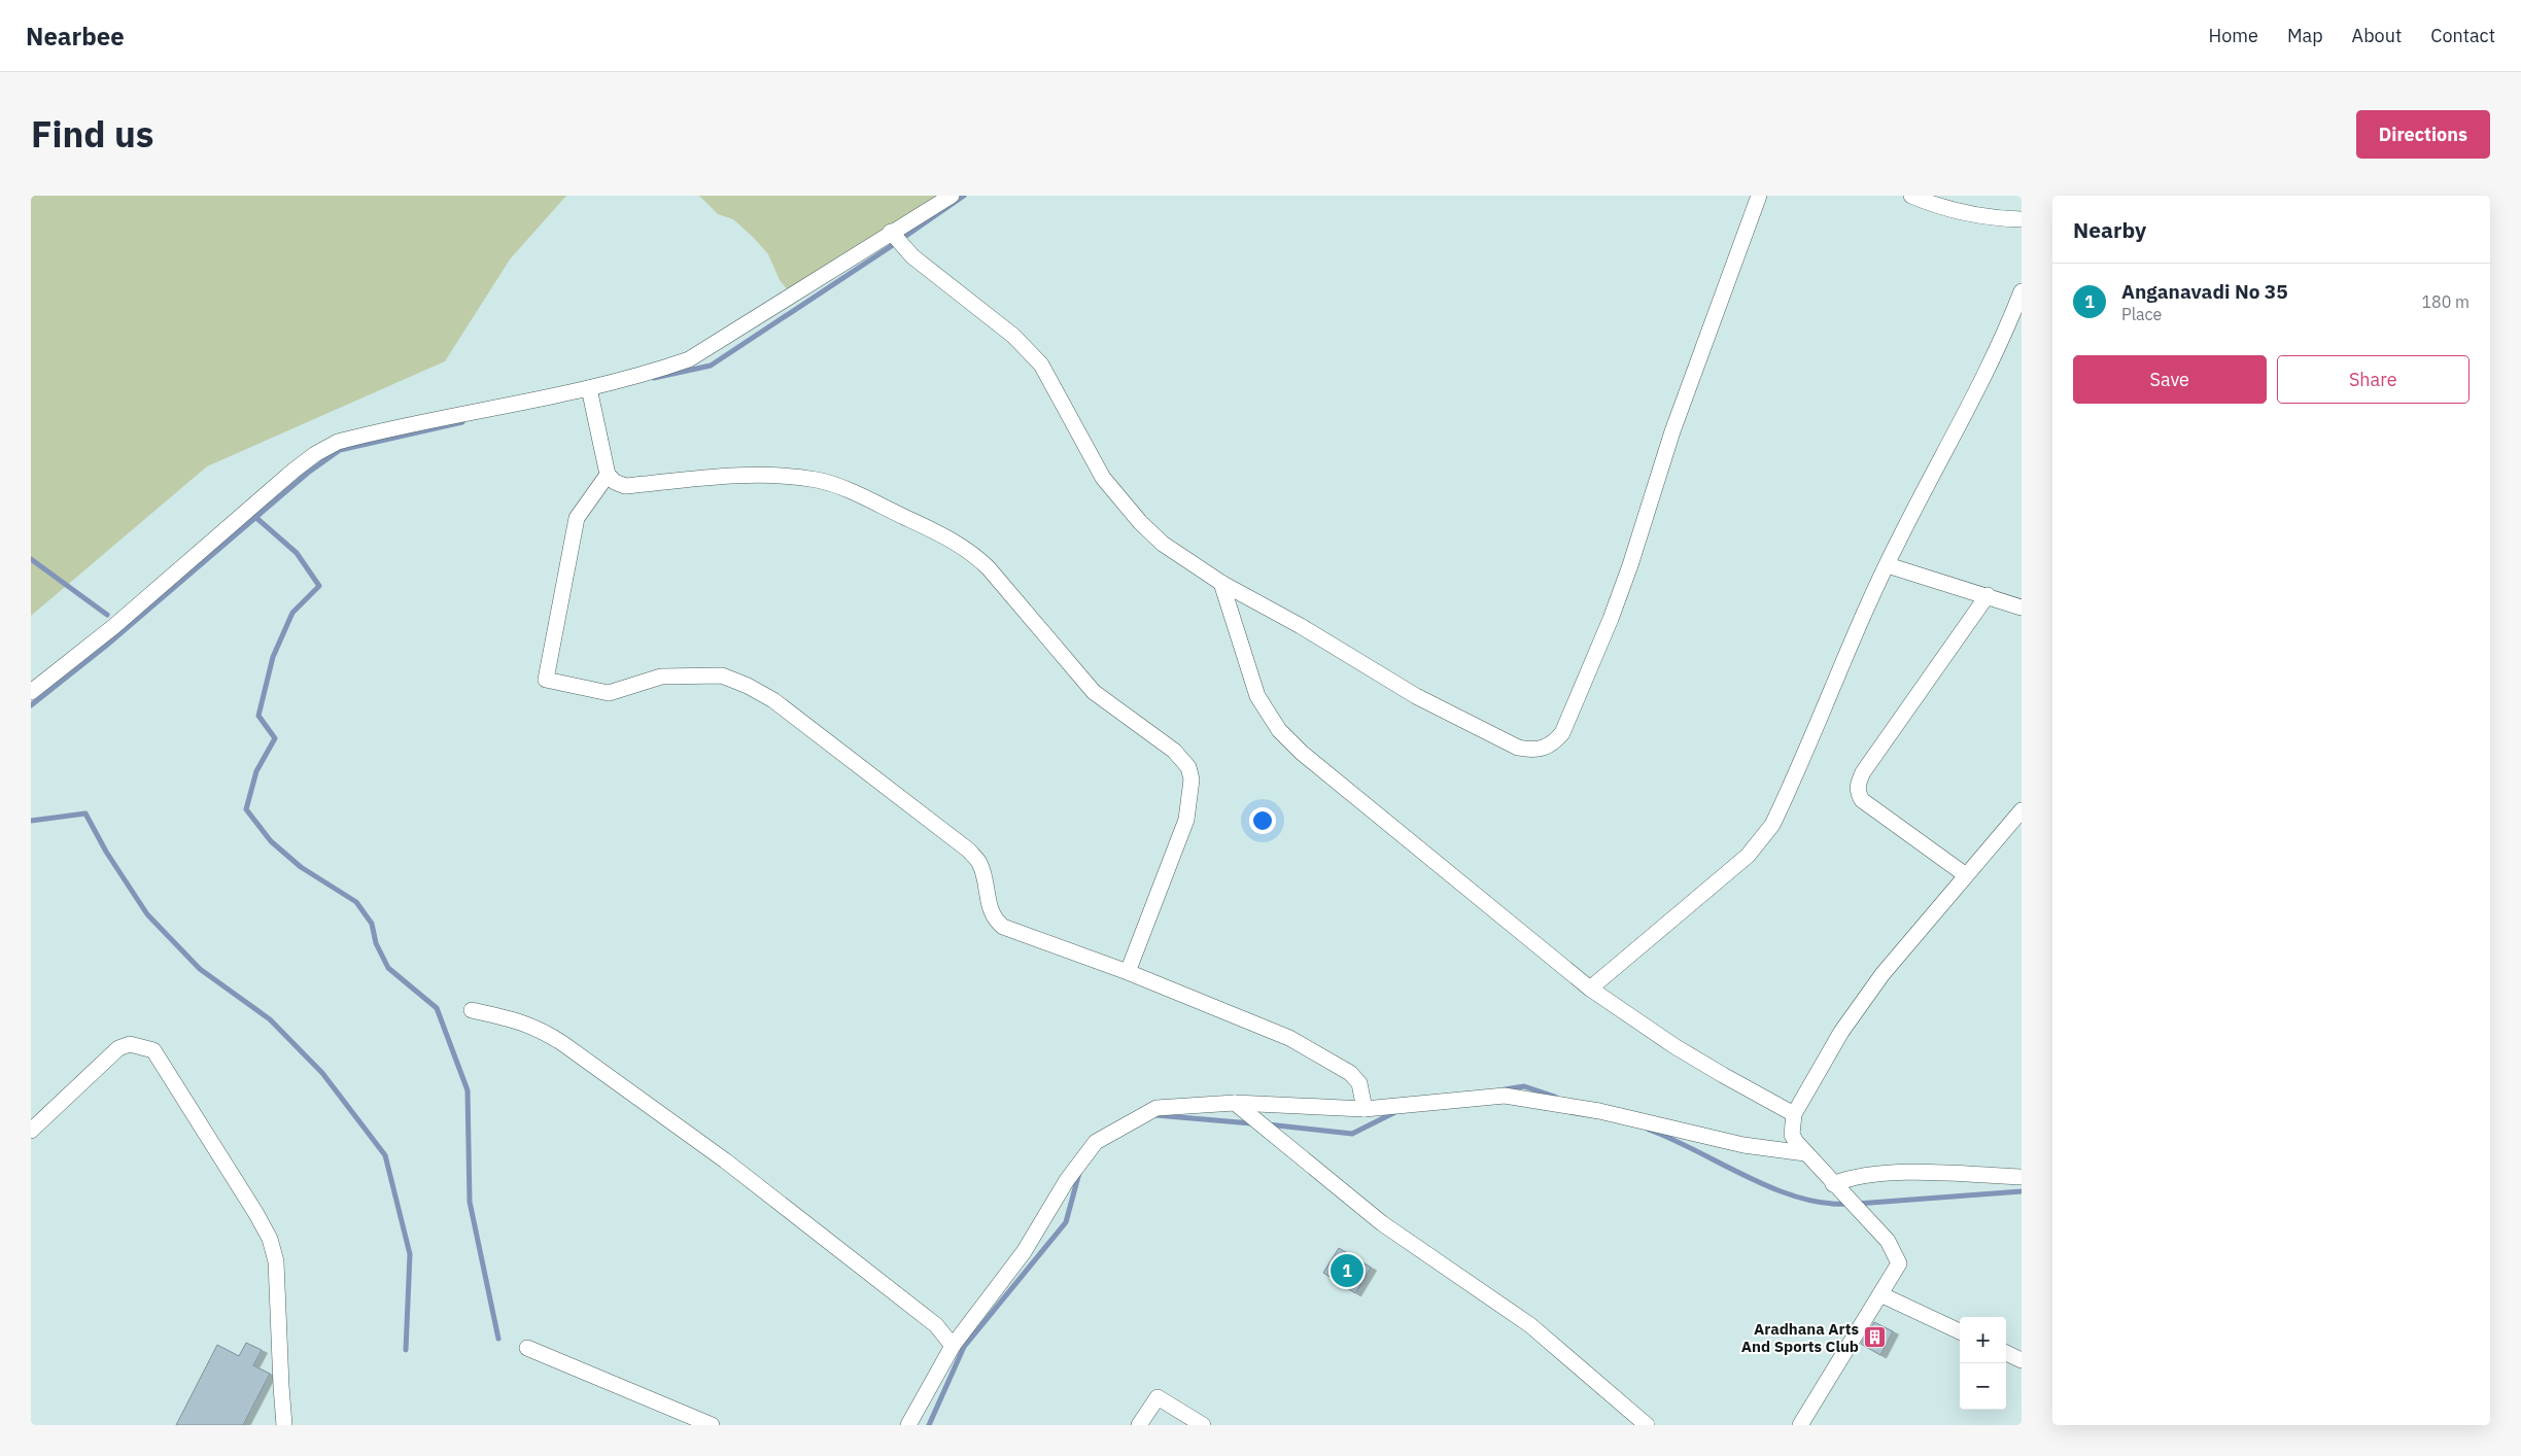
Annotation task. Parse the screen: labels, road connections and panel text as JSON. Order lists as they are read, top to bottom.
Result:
{
  "places": {
    "building": ["Aradhana Arts And Sports Club"]
  },
  "page": {
    "header": "Nearbee",
    "nav": [
      "Home",
      "Map",
      "About",
      "Contact"
    ],
    "title": "Find us",
    "buttons": [
      "Directions",
      ["Save", "Share"]
    ],
    "heading": "Nearby",
    "list": [
      {
        "mark": "1",
        "name": "Anganavadi No 35",
        "note": "Place",
        "value": "180 m"
      }
    ],
    "pins": "1",
    "map_buttons": ["+", "−"]
  }
}
